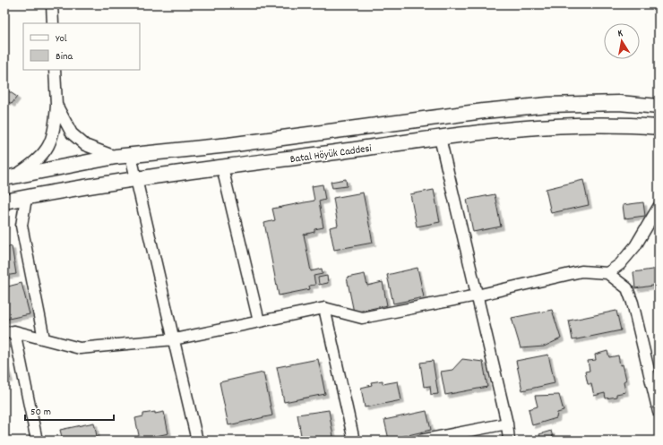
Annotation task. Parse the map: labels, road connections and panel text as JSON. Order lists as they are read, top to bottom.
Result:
{
  "streets": {
    "main road": ["Batal Höyük Caddesi"]
  },
  "legend": ["Yol", "Bina"],
  "scale_bar": "50 m",
  "north": "top"
}
